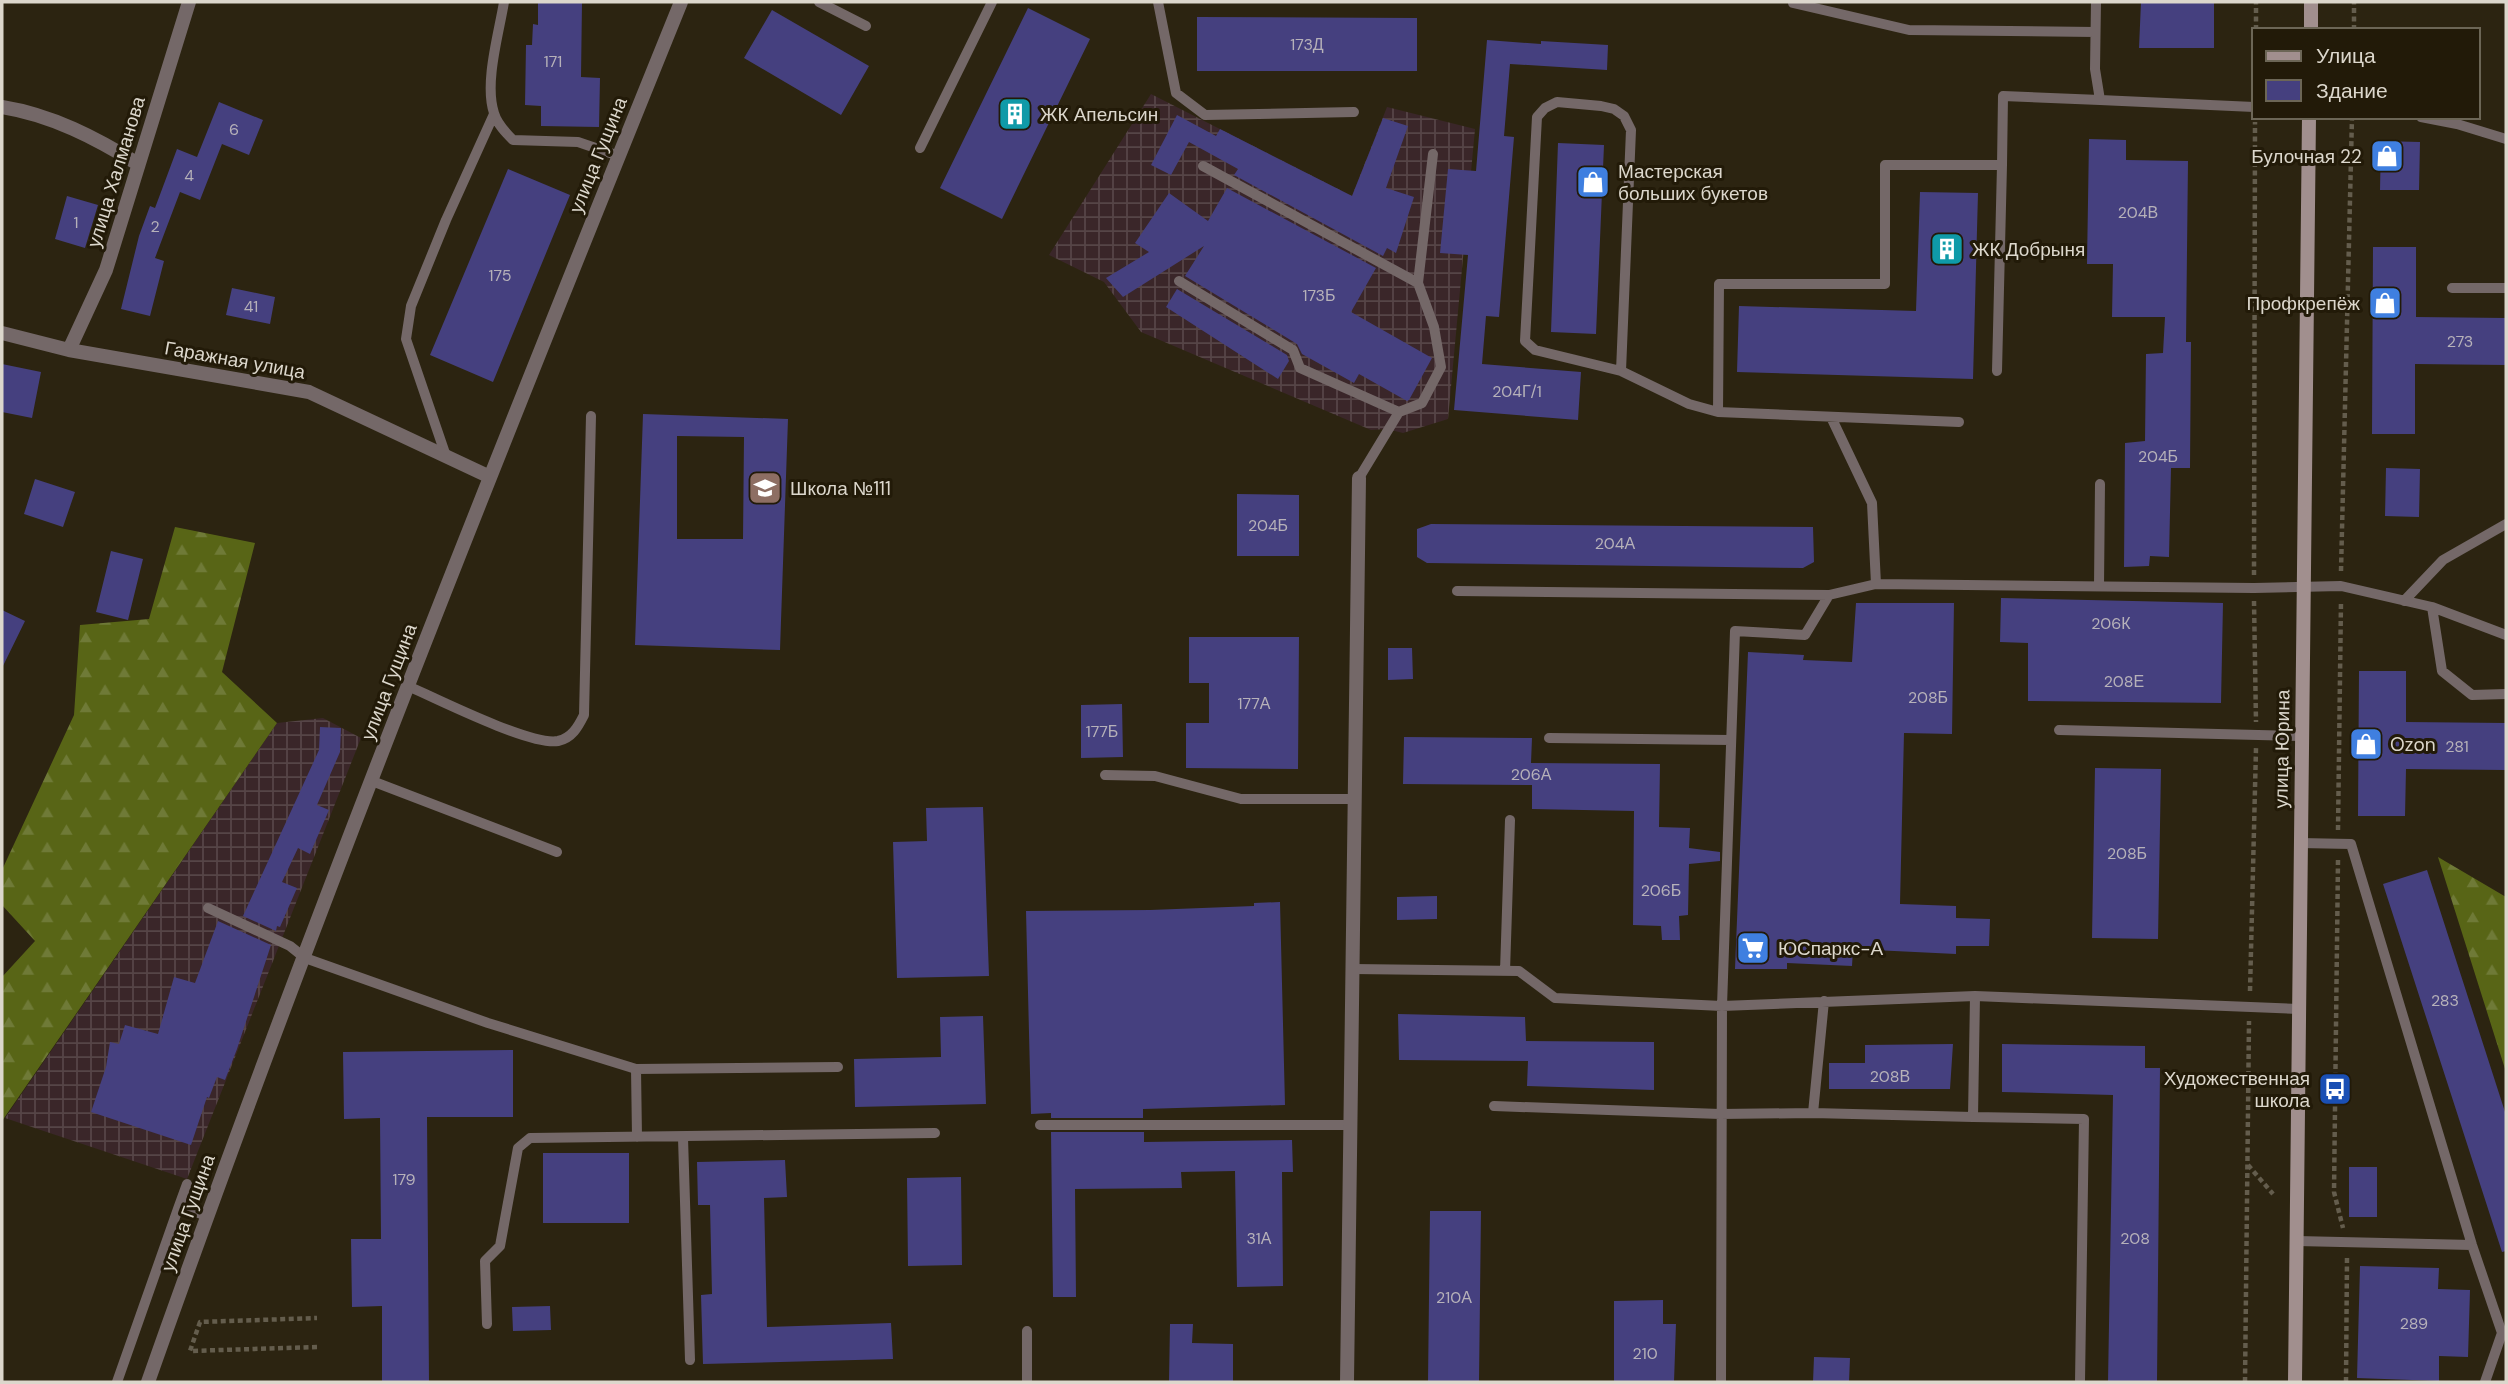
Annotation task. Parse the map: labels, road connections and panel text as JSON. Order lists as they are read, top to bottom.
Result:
{
  "streets": {
    "main road": ["улица Юрина"],
    "street": ["улица Гущина", "улица Халманова", "Гаражная улица"]
  },
  "crossings": [
    ["улица Гущина", "Гаражная улица"],
    ["улица Халманова", "Гаражная улица"]
  ],
  "places": {
    "building": ["ЖК Апельсин", "ЖК Добрыня"],
    "shop": [
      "Булочная 22",
      "Мастерская больших букетов",
      "Профкрепёж",
      "Ozon"
    ],
    "school or university": ["Школа №111"],
    "supermarket": ["ЮСпаркс-А"],
    "bus stop": ["Художественная школа"]
  },
  "house_numbers": [
    "173Д",
    "171",
    "6",
    "4",
    "204В",
    "1",
    "2",
    "175",
    "173Б",
    "41",
    "273",
    "204Г/1",
    "204Б",
    "204Б",
    "204А",
    "206К",
    "208Е",
    "208Б",
    "177А",
    "177Б",
    "281",
    "206А",
    "208Б",
    "206Б",
    "283",
    "208В",
    "179",
    "31А",
    "208",
    "210А",
    "289",
    "210"
  ],
  "legend": ["Улица", "Здание"]
}
